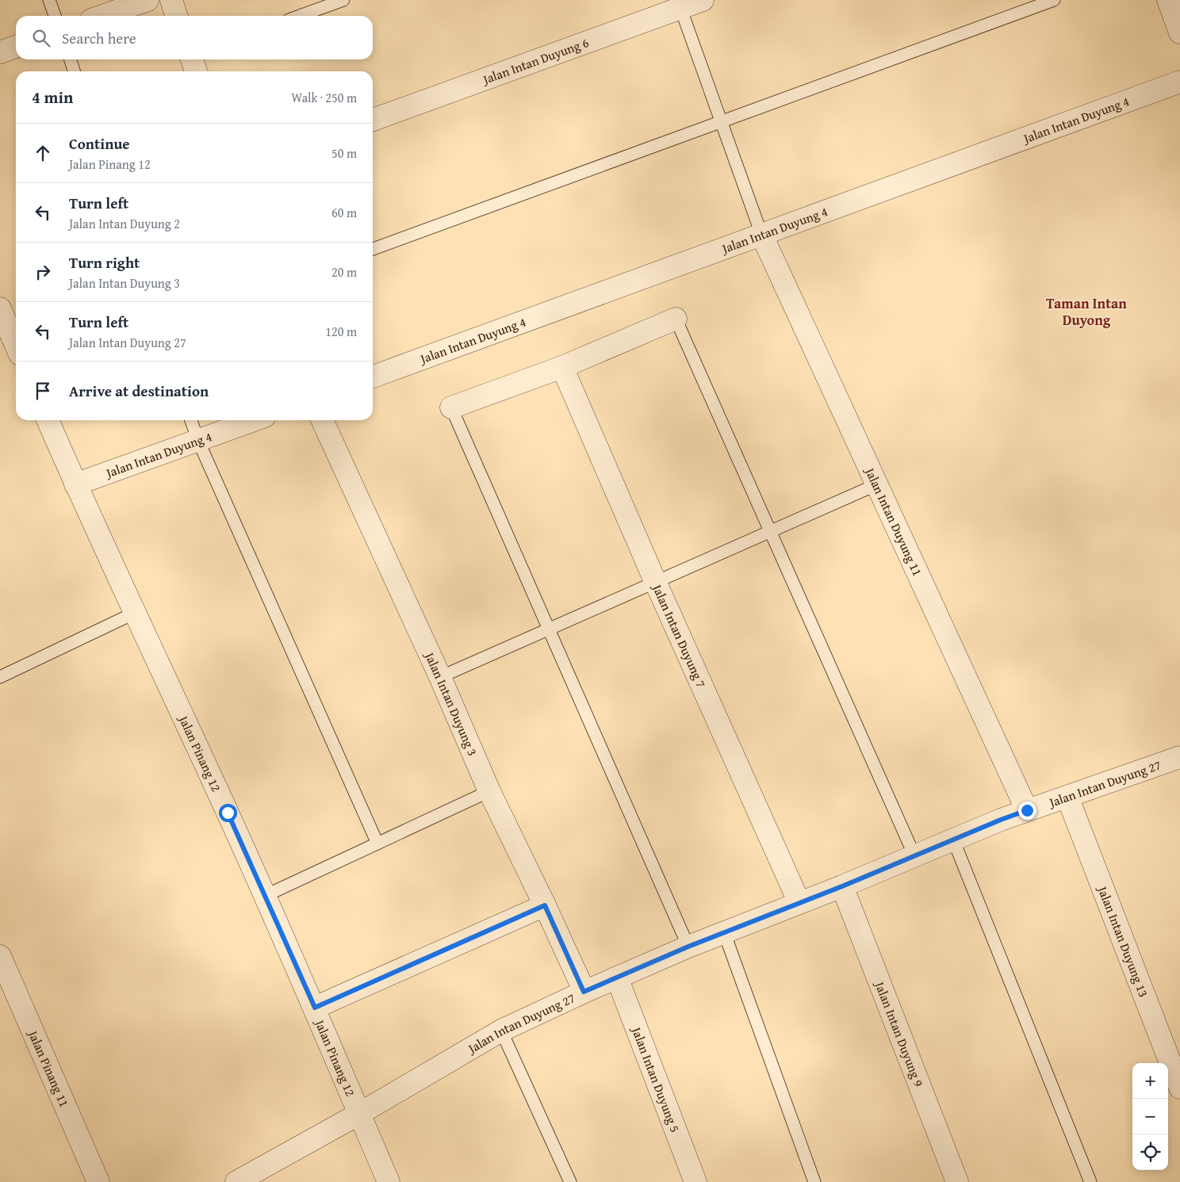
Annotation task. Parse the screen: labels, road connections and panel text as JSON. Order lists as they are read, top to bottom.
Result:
{
  "streets": {
    "street": [
      "Jalan Intan Duyung 6",
      "Jalan Intan Duyung 4",
      "Jalan Intan Duyung 11",
      "Jalan Intan Duyung 7",
      "Jalan Intan Duyung 3",
      "Jalan Pinang 12",
      "Jalan Intan Duyung 27",
      "Jalan Intan Duyung 13",
      "Jalan Intan Duyung 9",
      "Jalan Pinang 11",
      "Jalan Intan Duyung 5"
    ]
  },
  "crossings": [
    ["Jalan Intan Duyung 4", "Jalan Intan Duyung 11"],
    ["Jalan Intan Duyung 4", "Jalan Pinang 12"],
    ["Jalan Intan Duyung 11", "Jalan Intan Duyung 27"],
    ["Jalan Intan Duyung 7", "Jalan Intan Duyung 27"],
    ["Jalan Intan Duyung 3", "Jalan Intan Duyung 27"],
    ["Jalan Pinang 12", "Jalan Intan Duyung 27"],
    ["Jalan Intan Duyung 27", "Jalan Intan Duyung 13"],
    ["Jalan Intan Duyung 27", "Jalan Intan Duyung 9"],
    ["Jalan Intan Duyung 27", "Jalan Intan Duyung 5"]
  ],
  "districts": ["Taman Intan Duyong"],
  "page": {
    "search": "Search here",
    "heading": ["4 min", "Walk · 250 m"],
    "list": [
      ["Continue", "Jalan Pinang 12", "50 m"],
      ["Turn left", "Jalan Intan Duyung 2", "60 m"],
      ["Turn right", "Jalan Intan Duyung 3", "20 m"],
      ["Turn left", "Jalan Intan Duyung 27", "120 m"],
      "Arrive at destination"
    ],
    "map_buttons": ["+", "−"]
  }
}
